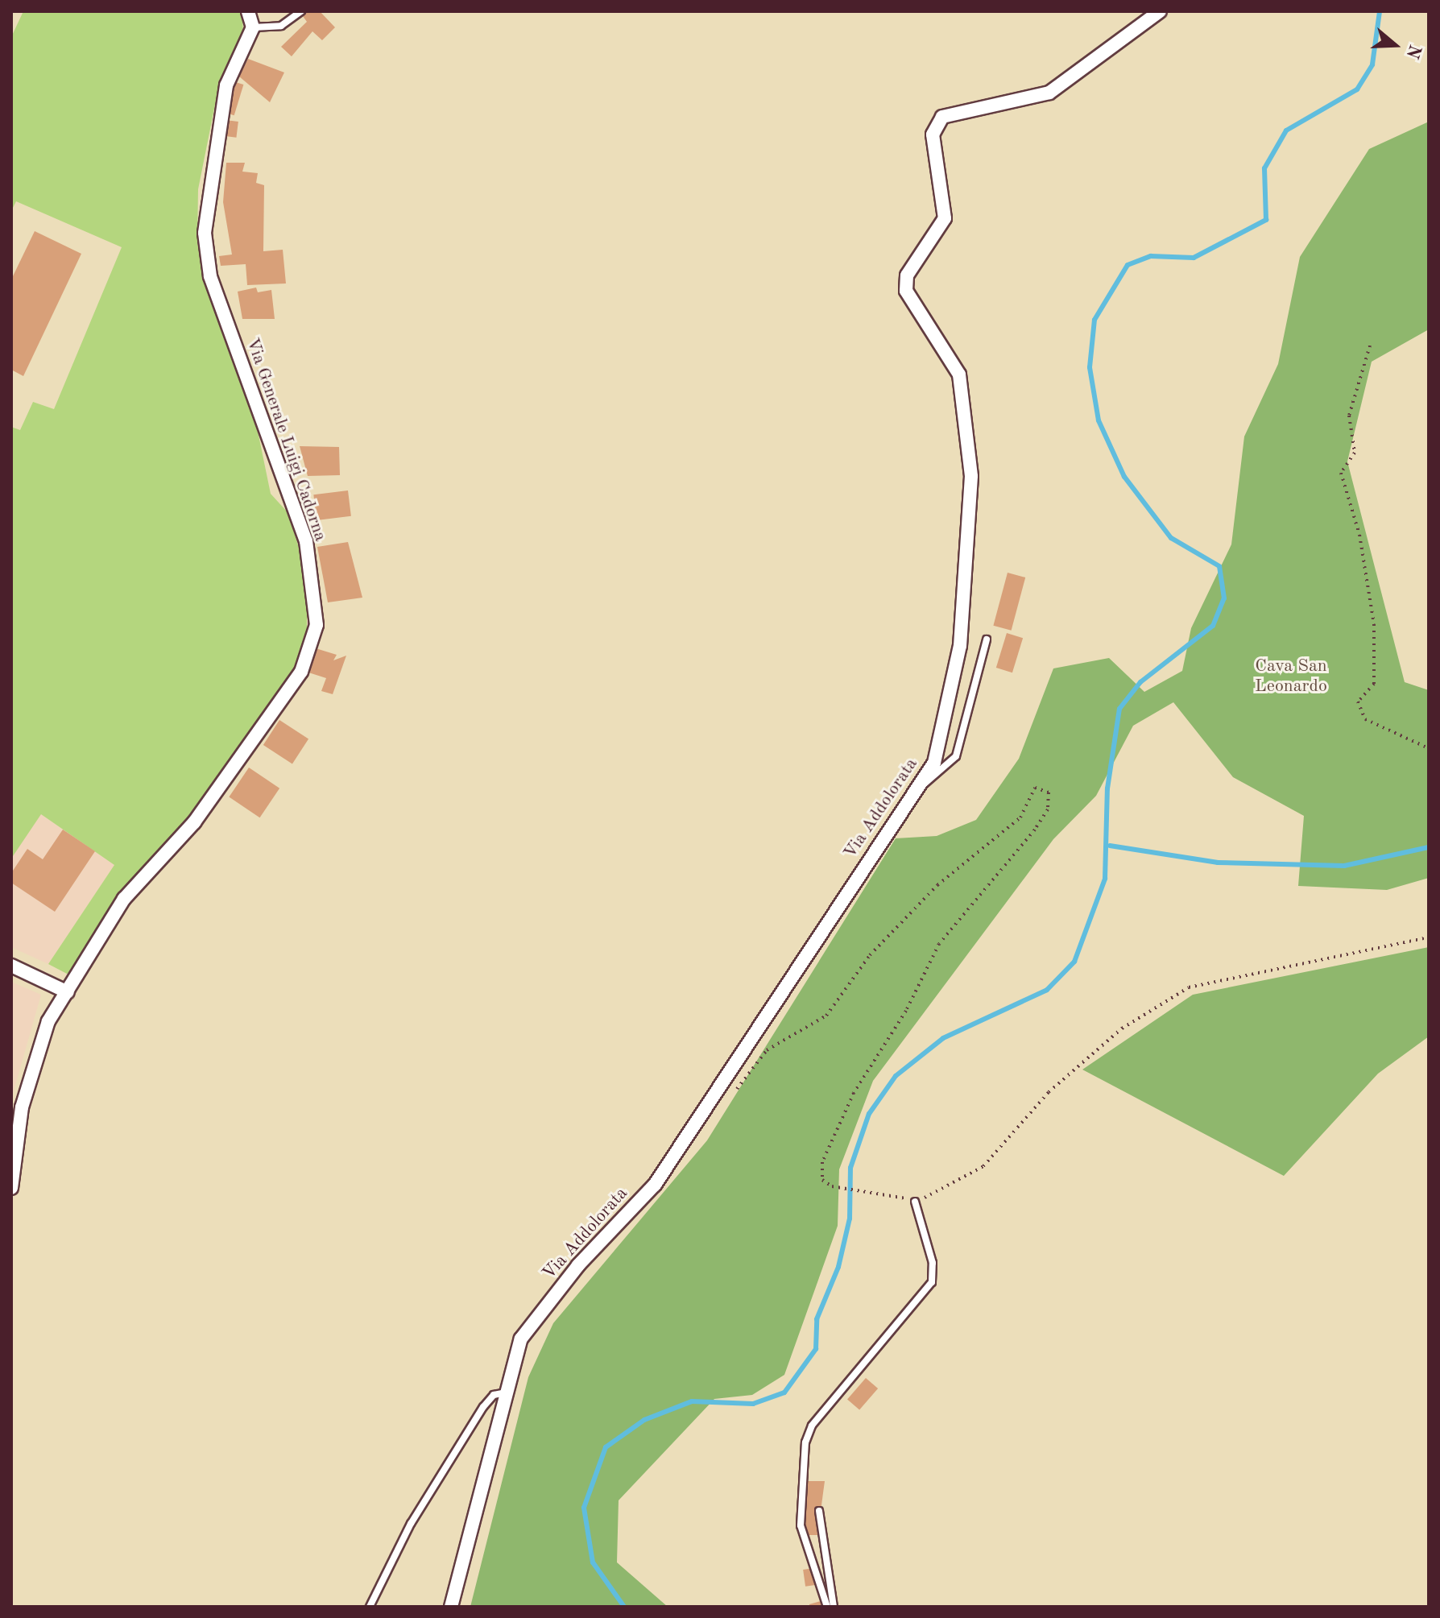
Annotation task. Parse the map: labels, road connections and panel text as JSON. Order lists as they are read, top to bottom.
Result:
{
  "streets": {
    "street": ["Via Generale Luigi Cadorna", "Via Addolorata"]
  },
  "parks": ["Cava San Leonardo"],
  "north": "right"
}
